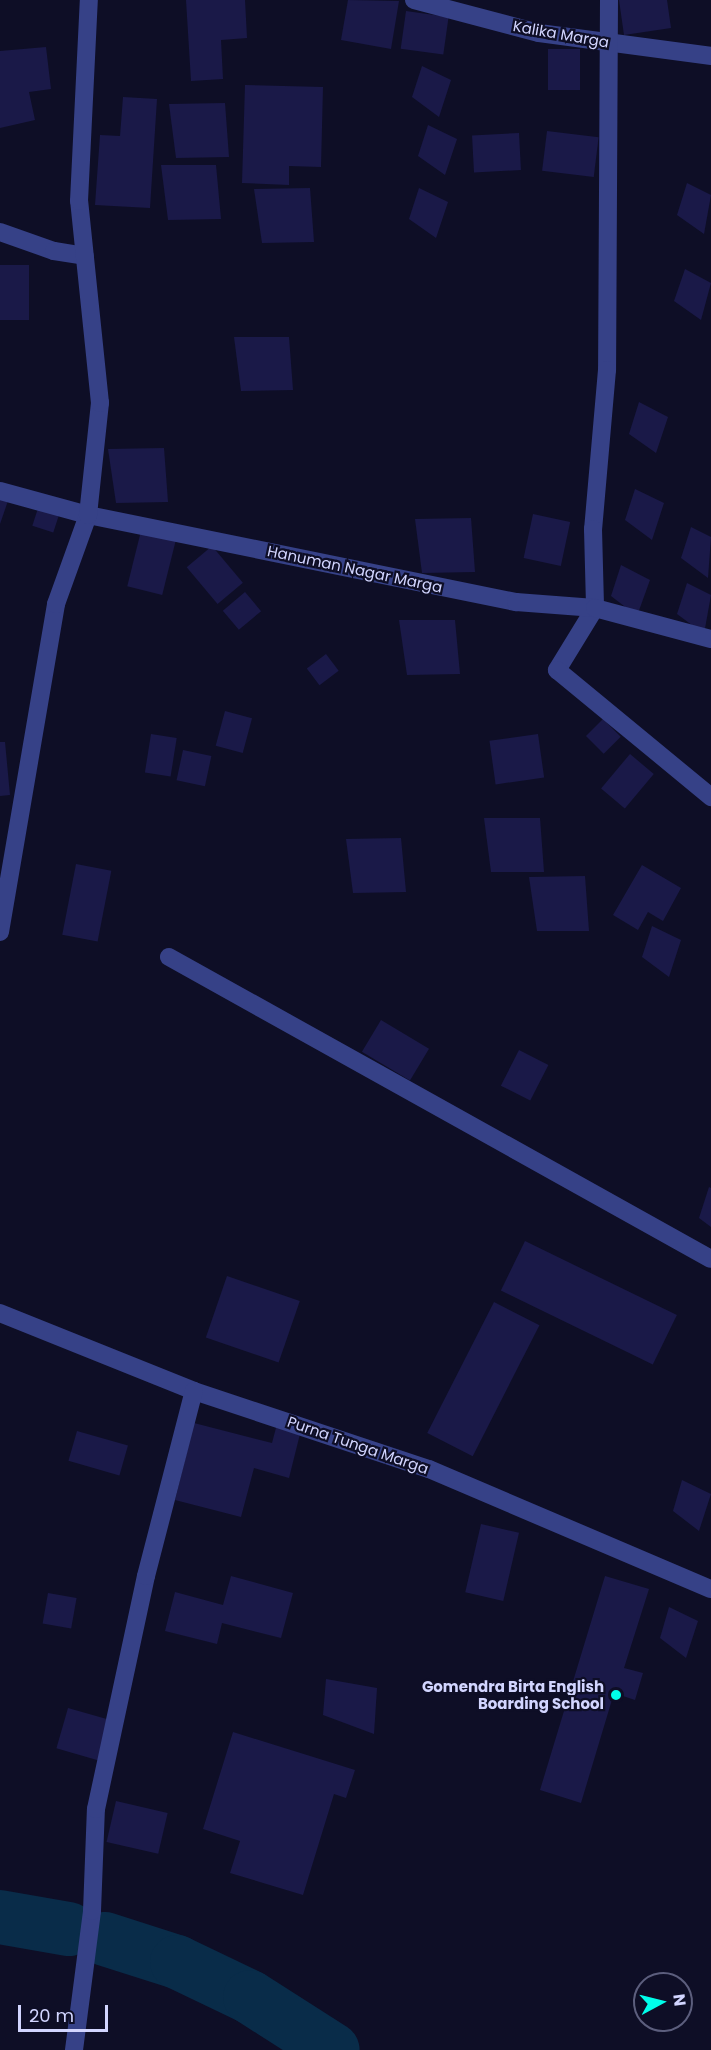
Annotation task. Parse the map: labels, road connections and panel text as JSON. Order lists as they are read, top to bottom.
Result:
{
  "streets": {
    "street": ["Kalika Marga", "Hanuman Nagar Marga", "Purna Tunga Marga"]
  },
  "places": ["Gomendra Birta English Boarding School"],
  "scale_bar": "20 m",
  "north": "right"
}
